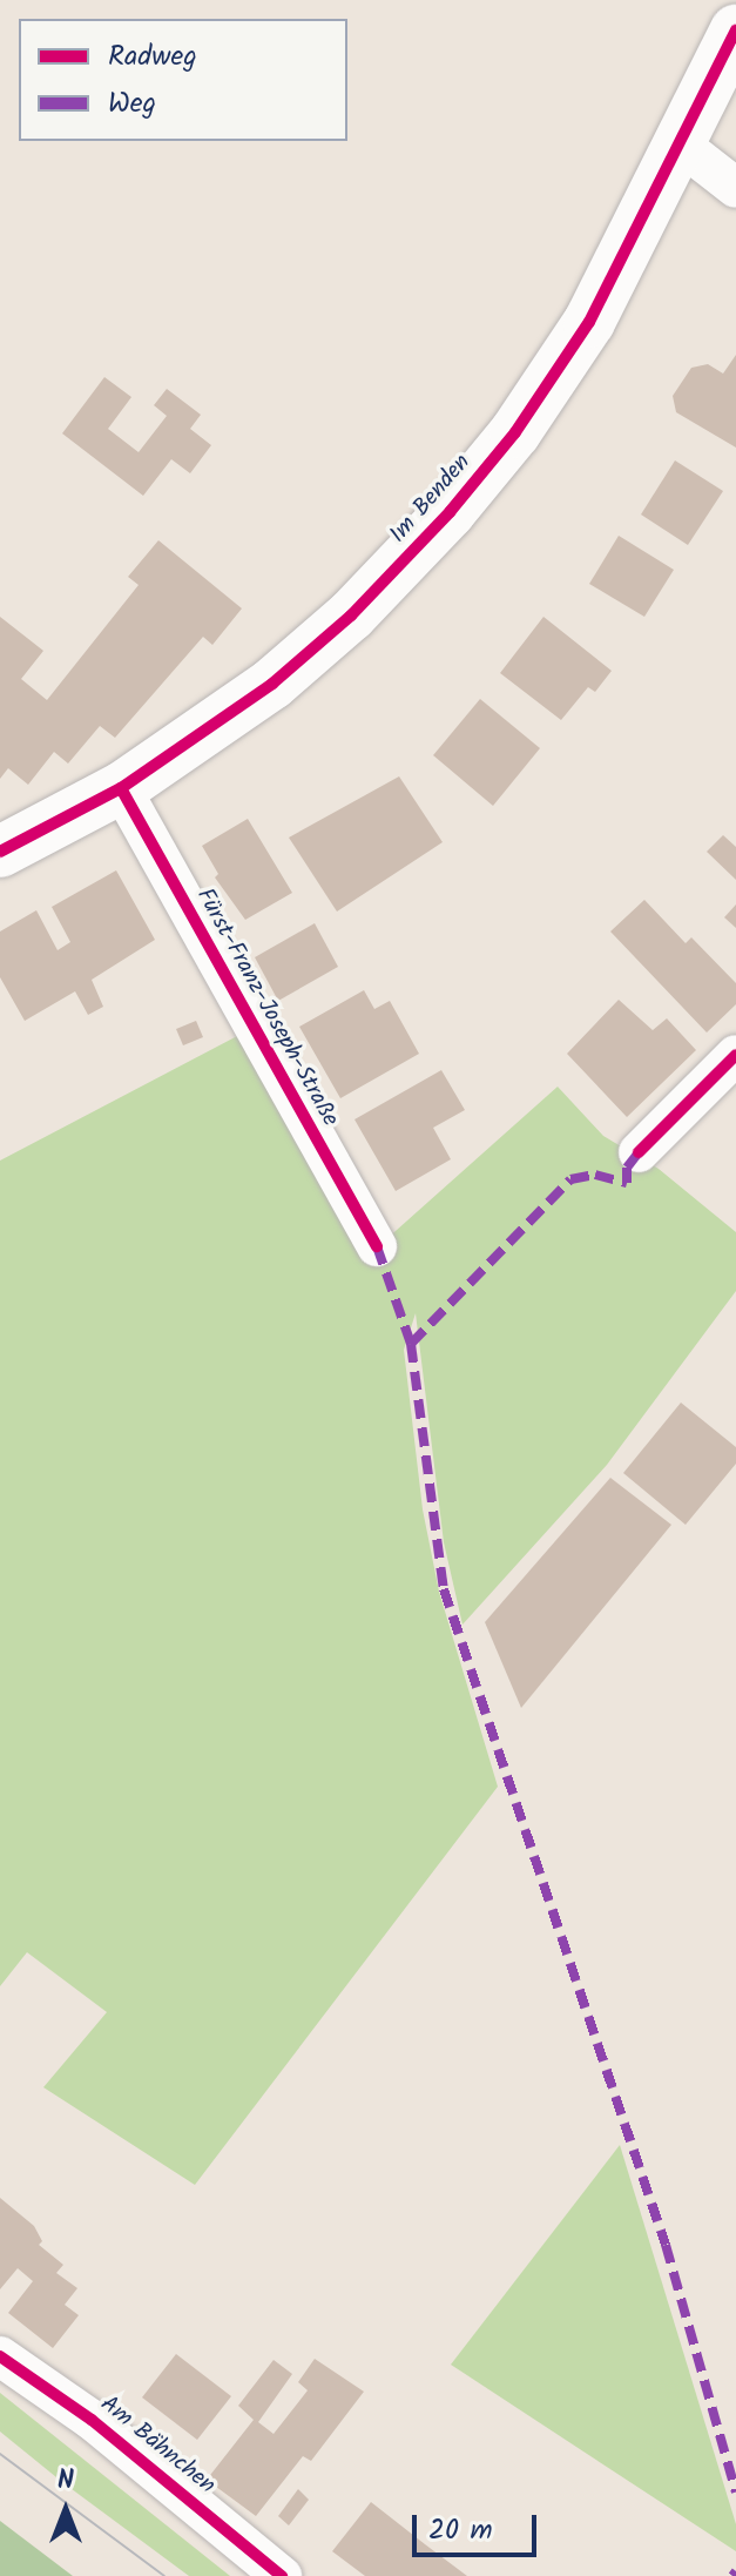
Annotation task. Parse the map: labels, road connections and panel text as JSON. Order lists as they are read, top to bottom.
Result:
{
  "streets": {
    "street": ["Im Benden", "Fürst-Franz-Joseph-Straße", "Am Bähnchen"]
  },
  "crossings": [
    ["Im Benden", "Fürst-Franz-Joseph-Straße"]
  ],
  "legend": ["Radweg", "Weg"],
  "scale_bar": "20 m",
  "north": "top"
}
